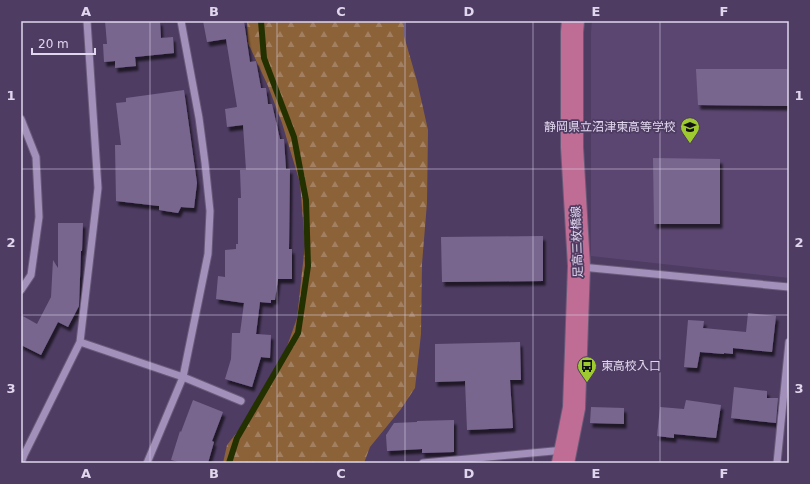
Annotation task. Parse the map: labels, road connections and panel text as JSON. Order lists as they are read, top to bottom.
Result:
{
  "streets": {
    "main road": ["足高三枚橋線"]
  },
  "places": {
    "school or university": ["静岡県立沼津東高等学校"],
    "bus stop": ["東高校入口"]
  },
  "scale_bar": "20 m",
  "grid": {
    "columns": [
      "A",
      "B",
      "C",
      "D",
      "E",
      "F"
    ],
    "rows": ["1", "2", "3"]
  }
}
